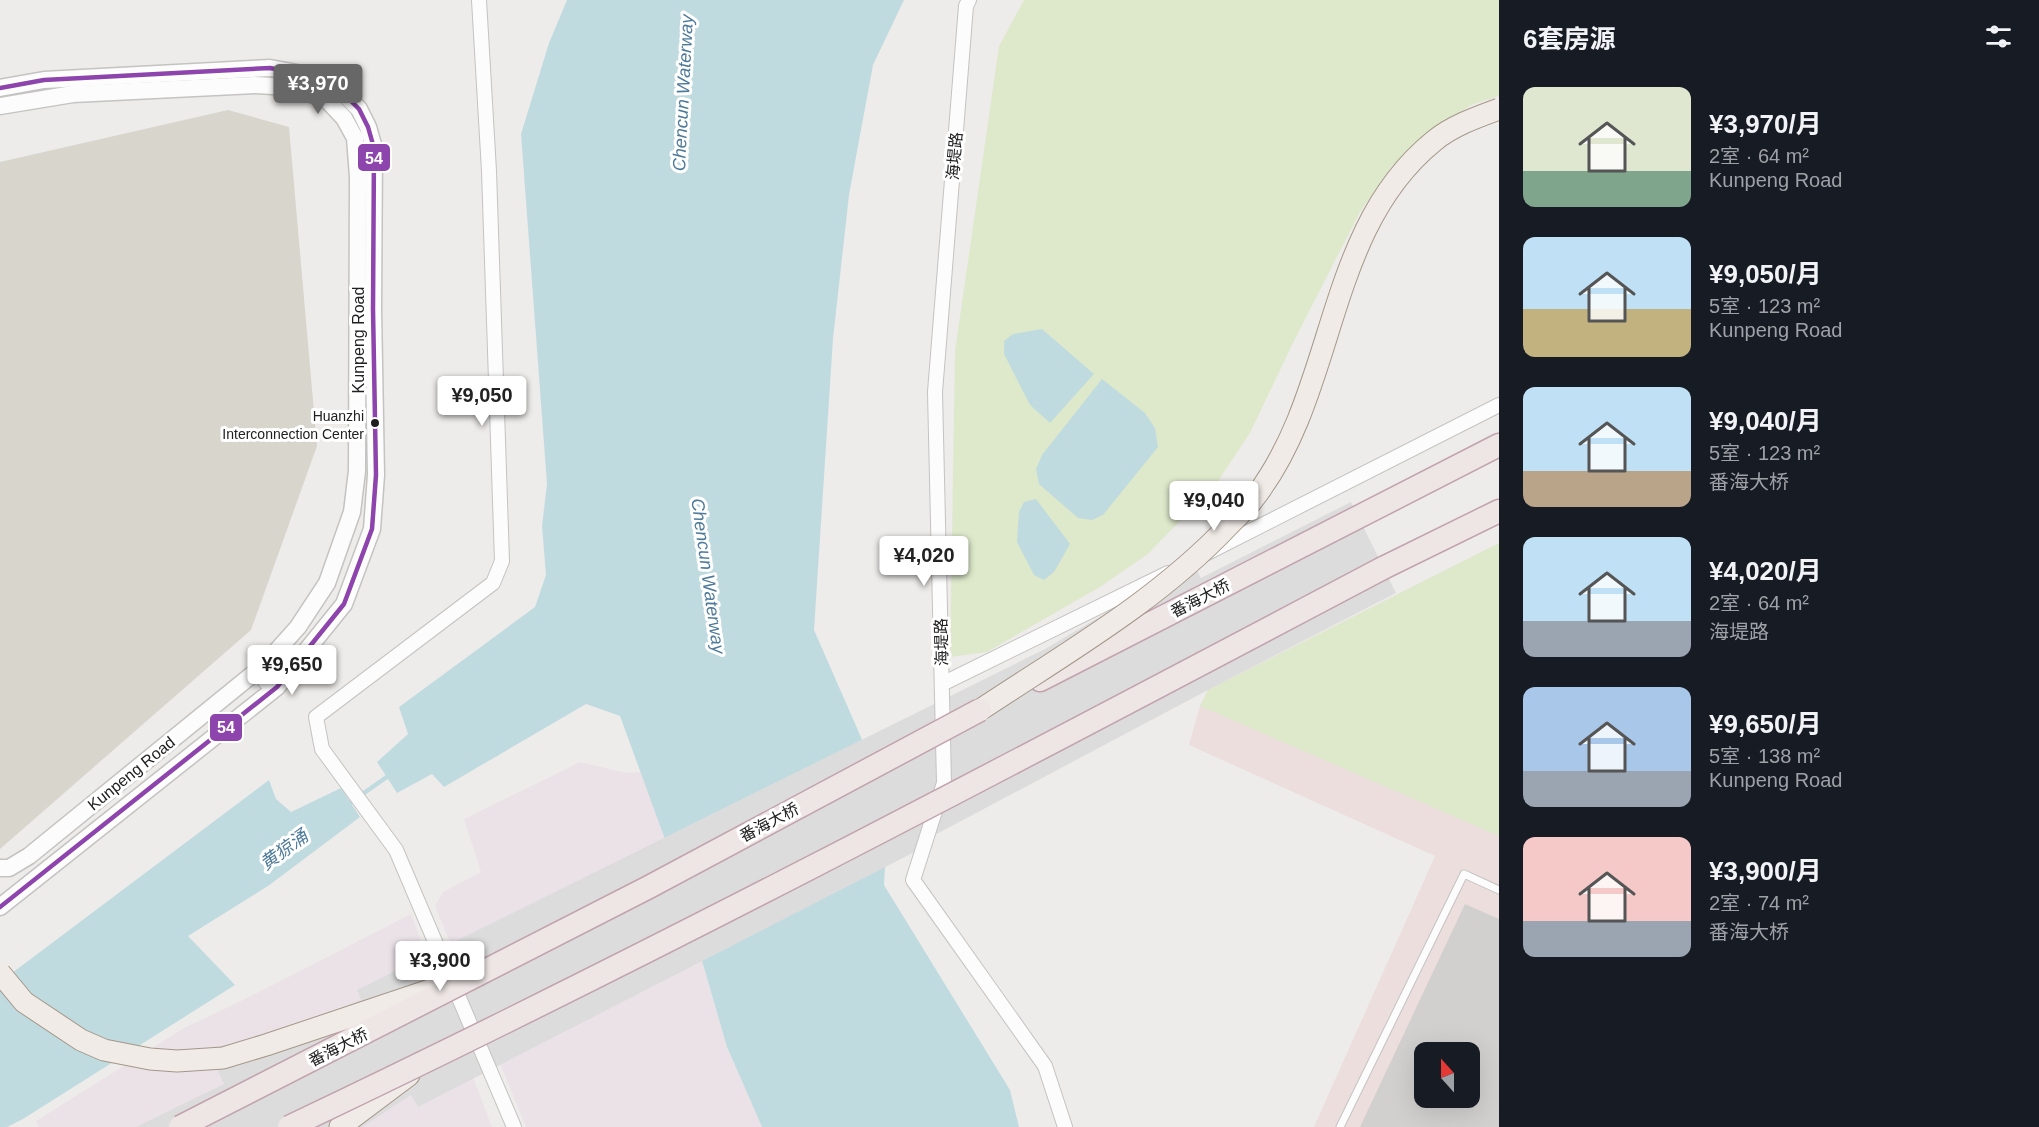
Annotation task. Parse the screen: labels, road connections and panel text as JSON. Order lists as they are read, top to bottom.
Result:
{
  "streets": {
    "highway": ["番海大桥"],
    "street": ["海堤路", "Kunpeng Road"]
  },
  "water": ["Chencun Waterway", "黄猄涌"],
  "places": ["Huanzhi Interconnection Center"],
  "lines": ["transit line 54"],
  "north": "top",
  "page": {
    "heading": "6套房源",
    "price": [
      "¥3,970",
      "¥9,050",
      "¥9,040",
      "¥4,020",
      "¥9,650",
      "¥3,900"
    ],
    "list": [
      {
        "name": "¥3,970/月",
        "note": "2室 · 64 m² · Kunpeng Road"
      },
      {
        "name": "¥9,050/月",
        "note": "5室 · 123 m² · Kunpeng Road"
      },
      {
        "name": "¥9,040/月",
        "note": "5室 · 123 m² · 番海大桥"
      },
      {
        "name": "¥4,020/月",
        "note": "2室 · 64 m² · 海堤路"
      },
      {
        "name": "¥9,650/月",
        "note": "5室 · 138 m² · Kunpeng Road"
      },
      {
        "name": "¥3,900/月",
        "note": "2室 · 74 m² · 番海大桥"
      }
    ]
  }
}
